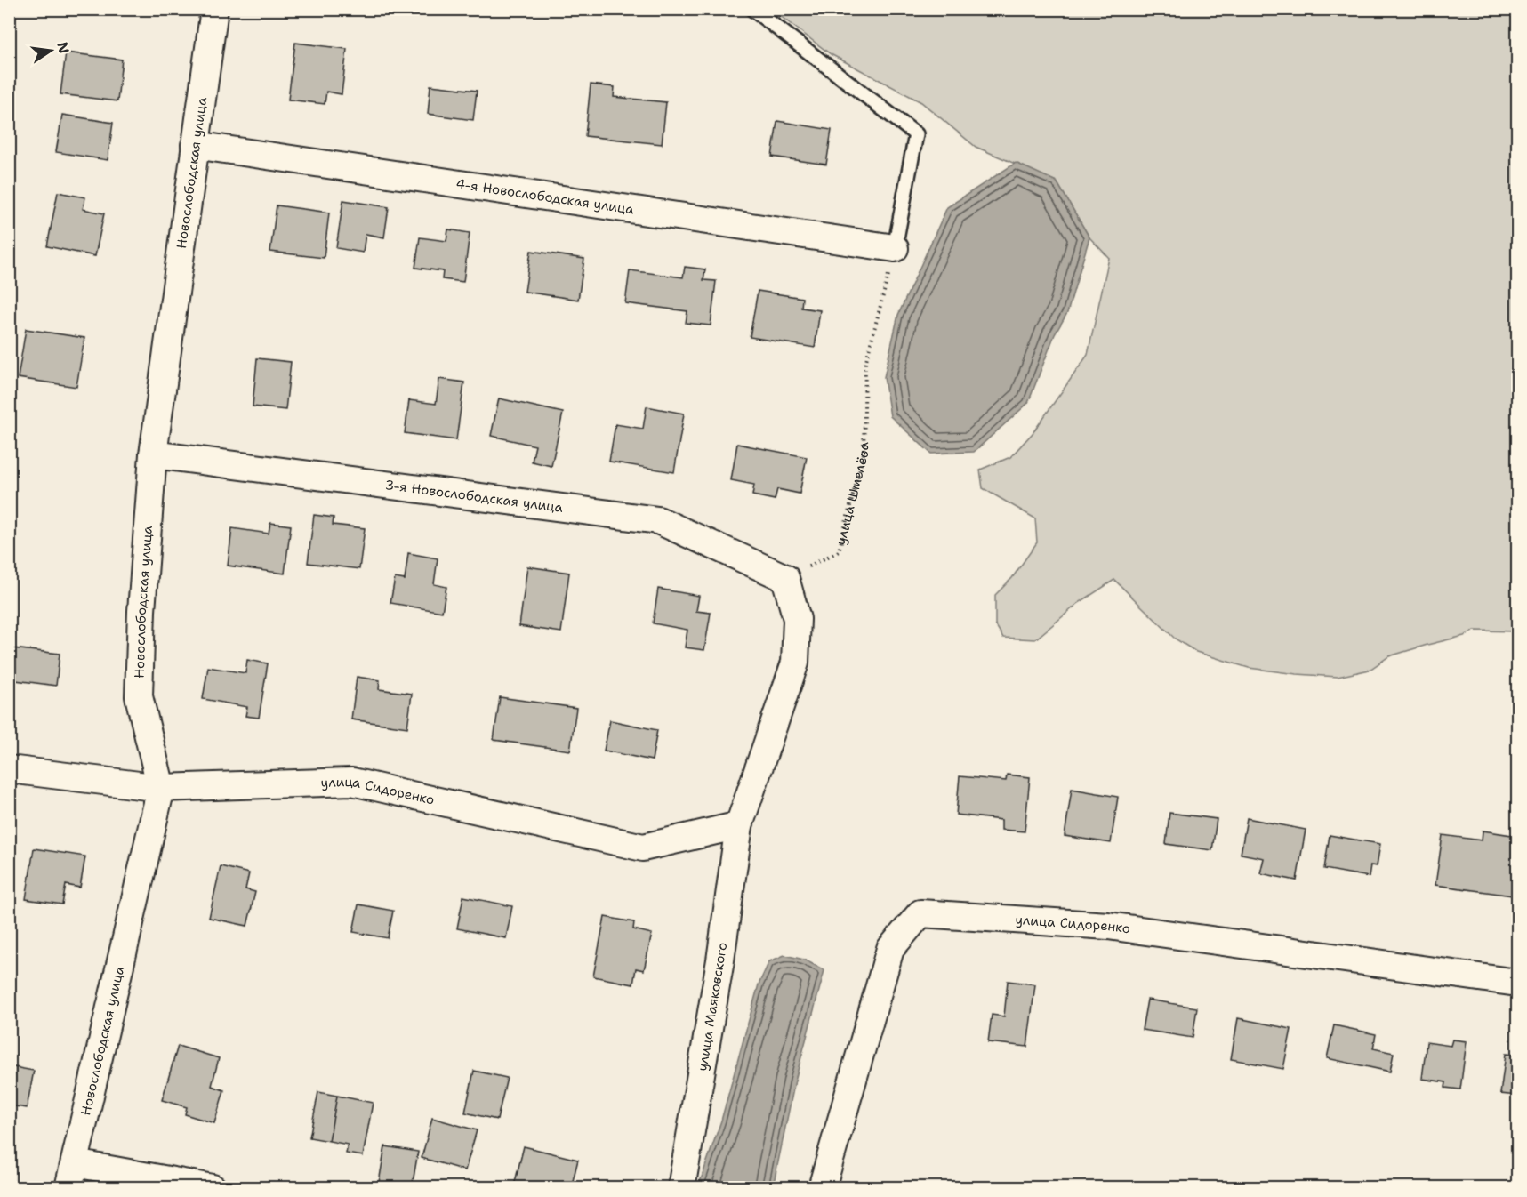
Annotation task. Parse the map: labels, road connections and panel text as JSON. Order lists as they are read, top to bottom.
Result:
{
  "streets": {
    "street": [
      "Новослободская улица",
      "4-я Новослободская улица",
      "3-я Новослободская улица",
      "улица Сидоренко",
      "улица Маяковского"
    ],
    "path": ["улица Шмелёва"]
  },
  "crossings": [
    ["Новослободская улица", "4-я Новослободская улица"],
    ["Новослободская улица", "3-я Новослободская улица"],
    ["Новослободская улица", "улица Сидоренко"],
    ["4-я Новослободская улица", "улица Шмелёва"],
    ["улица Шмелёва", "3-я Новослободская улица"],
    ["улица Сидоренко", "улица Маяковского"]
  ],
  "north": "right"
}
